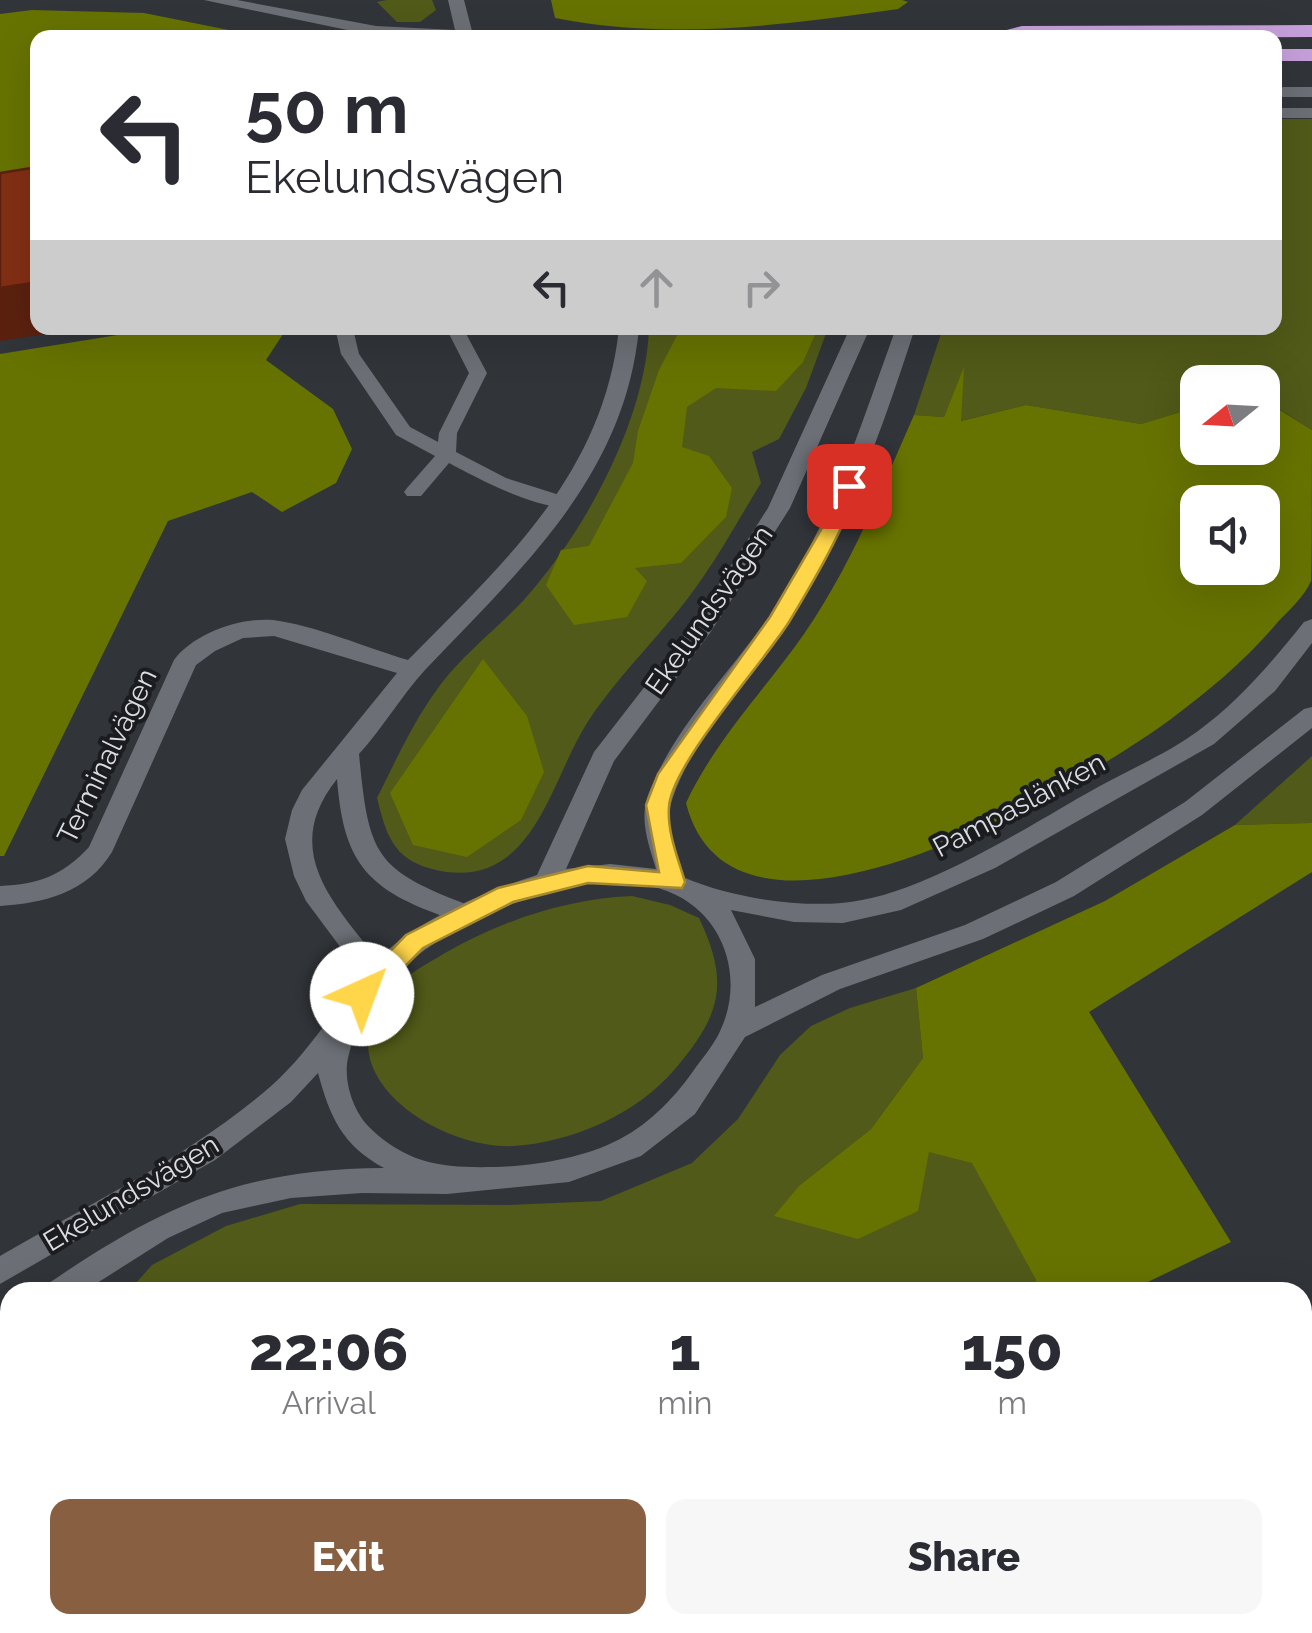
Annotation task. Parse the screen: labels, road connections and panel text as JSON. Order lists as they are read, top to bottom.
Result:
{
  "streets": {
    "street": ["Ekelundsvägen", "Terminalvägen", "Pampaslänken"]
  },
  "crossings": [
    ["Ekelundsvägen", "Pampaslänken"]
  ],
  "north": "left",
  "page": {
    "turn": ["50 m", "Ekelundsvägen"],
    "eta": [
      "22:06",
      "Arrival",
      "1",
      "min",
      "150",
      "m"
    ],
    "buttons": ["Exit", "Share"]
  }
}
